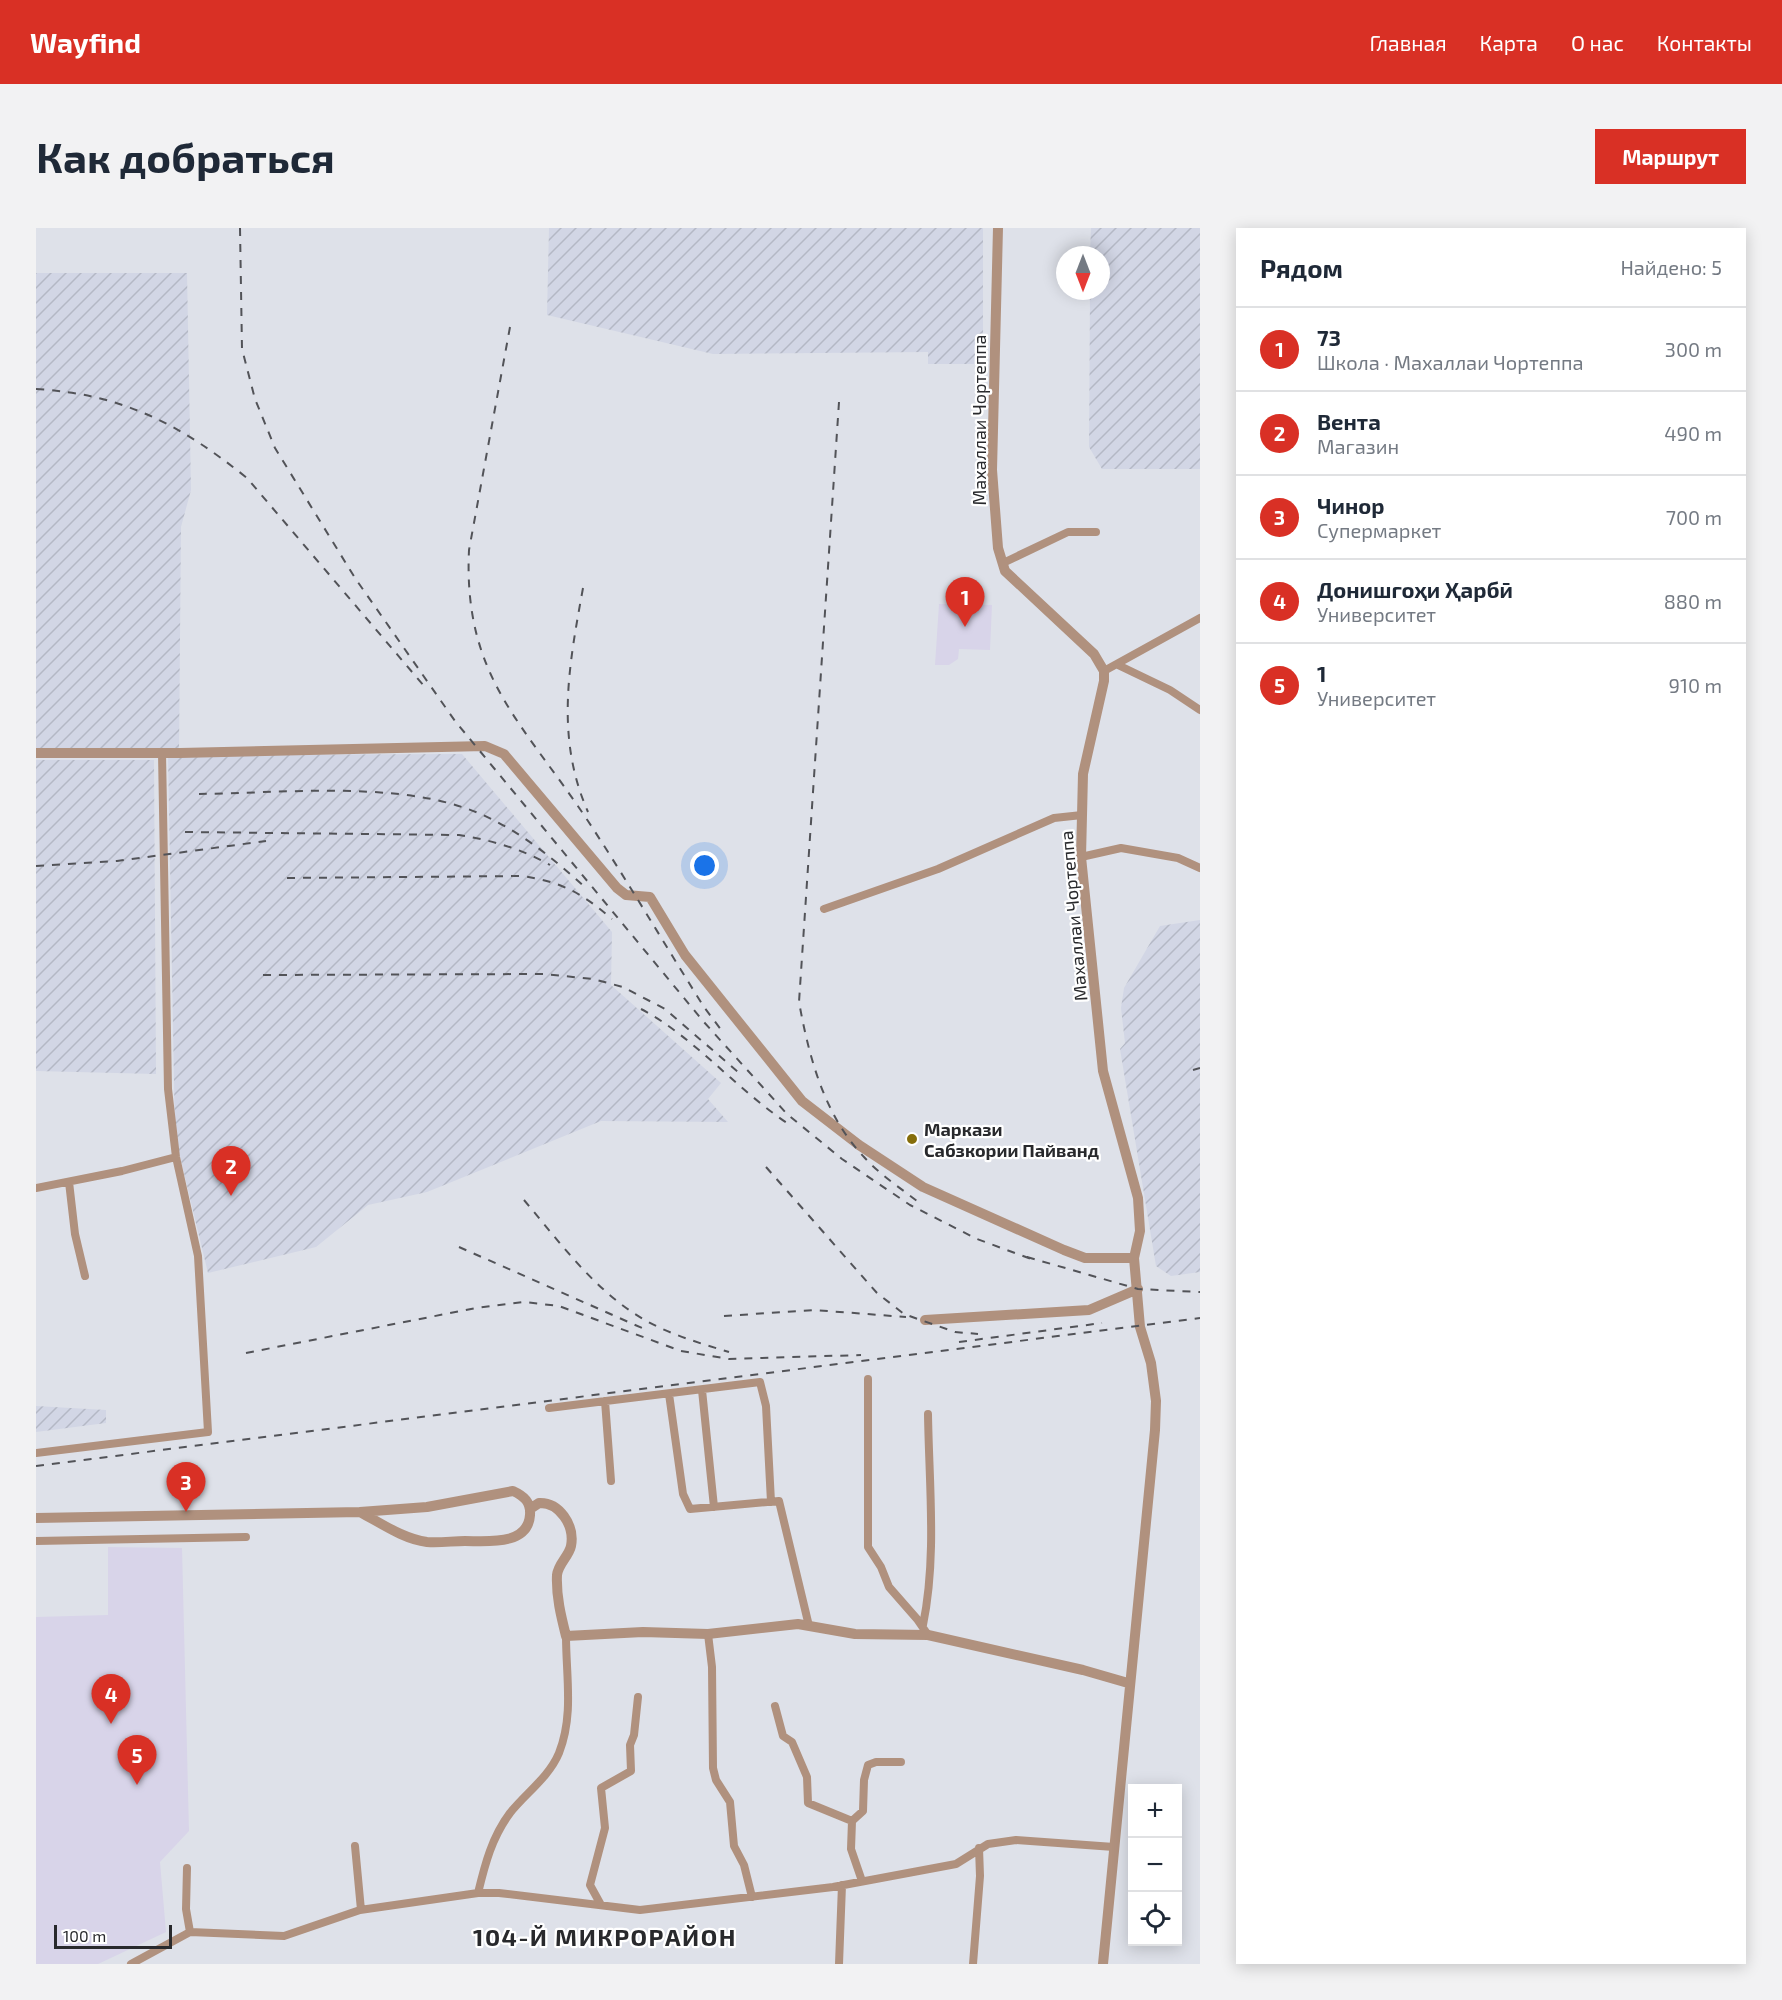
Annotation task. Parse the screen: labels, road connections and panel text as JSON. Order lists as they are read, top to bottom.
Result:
{
  "streets": {
    "street": ["Махаллаи Чортеппа"]
  },
  "districts": ["104-Й МИКРОРАЙОН"],
  "places": ["Маркази Сабзкории Пайванд"],
  "scale_bar": "100 m",
  "north": "bottom",
  "page": {
    "header": "Wayfind",
    "nav": [
      "Главная",
      "Карта",
      "О нас",
      "Контакты"
    ],
    "buttons": "Маршрут",
    "title": "Как добраться",
    "heading": ["Рядом", "Найдено: 5"],
    "list": [
      {
        "mark": "1",
        "name": "73",
        "note": "Школа · Махаллаи Чортеппа",
        "value": "300 m"
      },
      {
        "mark": "2",
        "name": "Вента",
        "note": "Магазин",
        "value": "490 m"
      },
      {
        "mark": "3",
        "name": "Чинор",
        "note": "Супермаркет",
        "value": "700 m"
      },
      {
        "mark": "4",
        "name": "Донишгоҳи Ҳарбӣ",
        "note": "Университет",
        "value": "880 m"
      },
      {
        "mark": "5",
        "name": "1",
        "note": "Университет",
        "value": "910 m"
      }
    ],
    "pins": [
      "1",
      "2",
      "3",
      "4",
      "5"
    ],
    "map_buttons": ["+", "−"],
    "scale": "100 m"
  }
}
